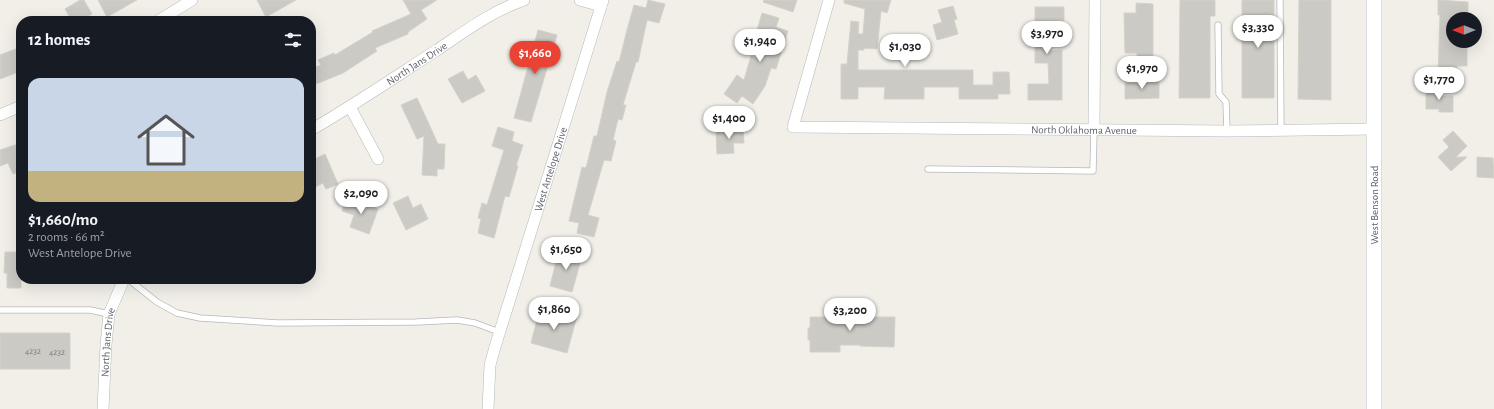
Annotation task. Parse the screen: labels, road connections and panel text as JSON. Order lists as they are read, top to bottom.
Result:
{
  "streets": {
    "main road": ["West Benson Road"],
    "street": ["North Jans Drive", "North Oklahoma Avenue", "West Antelope Drive"]
  },
  "crossings": [
    ["North Oklahoma Avenue", "West Benson Road"]
  ],
  "house_numbers": ["4232", "4232"],
  "north": "left",
  "page": {
    "price": [
      "$3,330",
      "$3,970",
      "$1,940",
      "$1,030",
      "$1,660",
      "$1,970",
      "$1,770",
      "$1,400",
      "$2,090",
      "$1,650",
      "$1,860",
      "$3,200"
    ],
    "heading": "12 homes",
    "list": [
      {
        "name": "$1,660/mo",
        "note": "2 rooms · 66 m² · West Antelope Drive"
      }
    ]
  }
}
